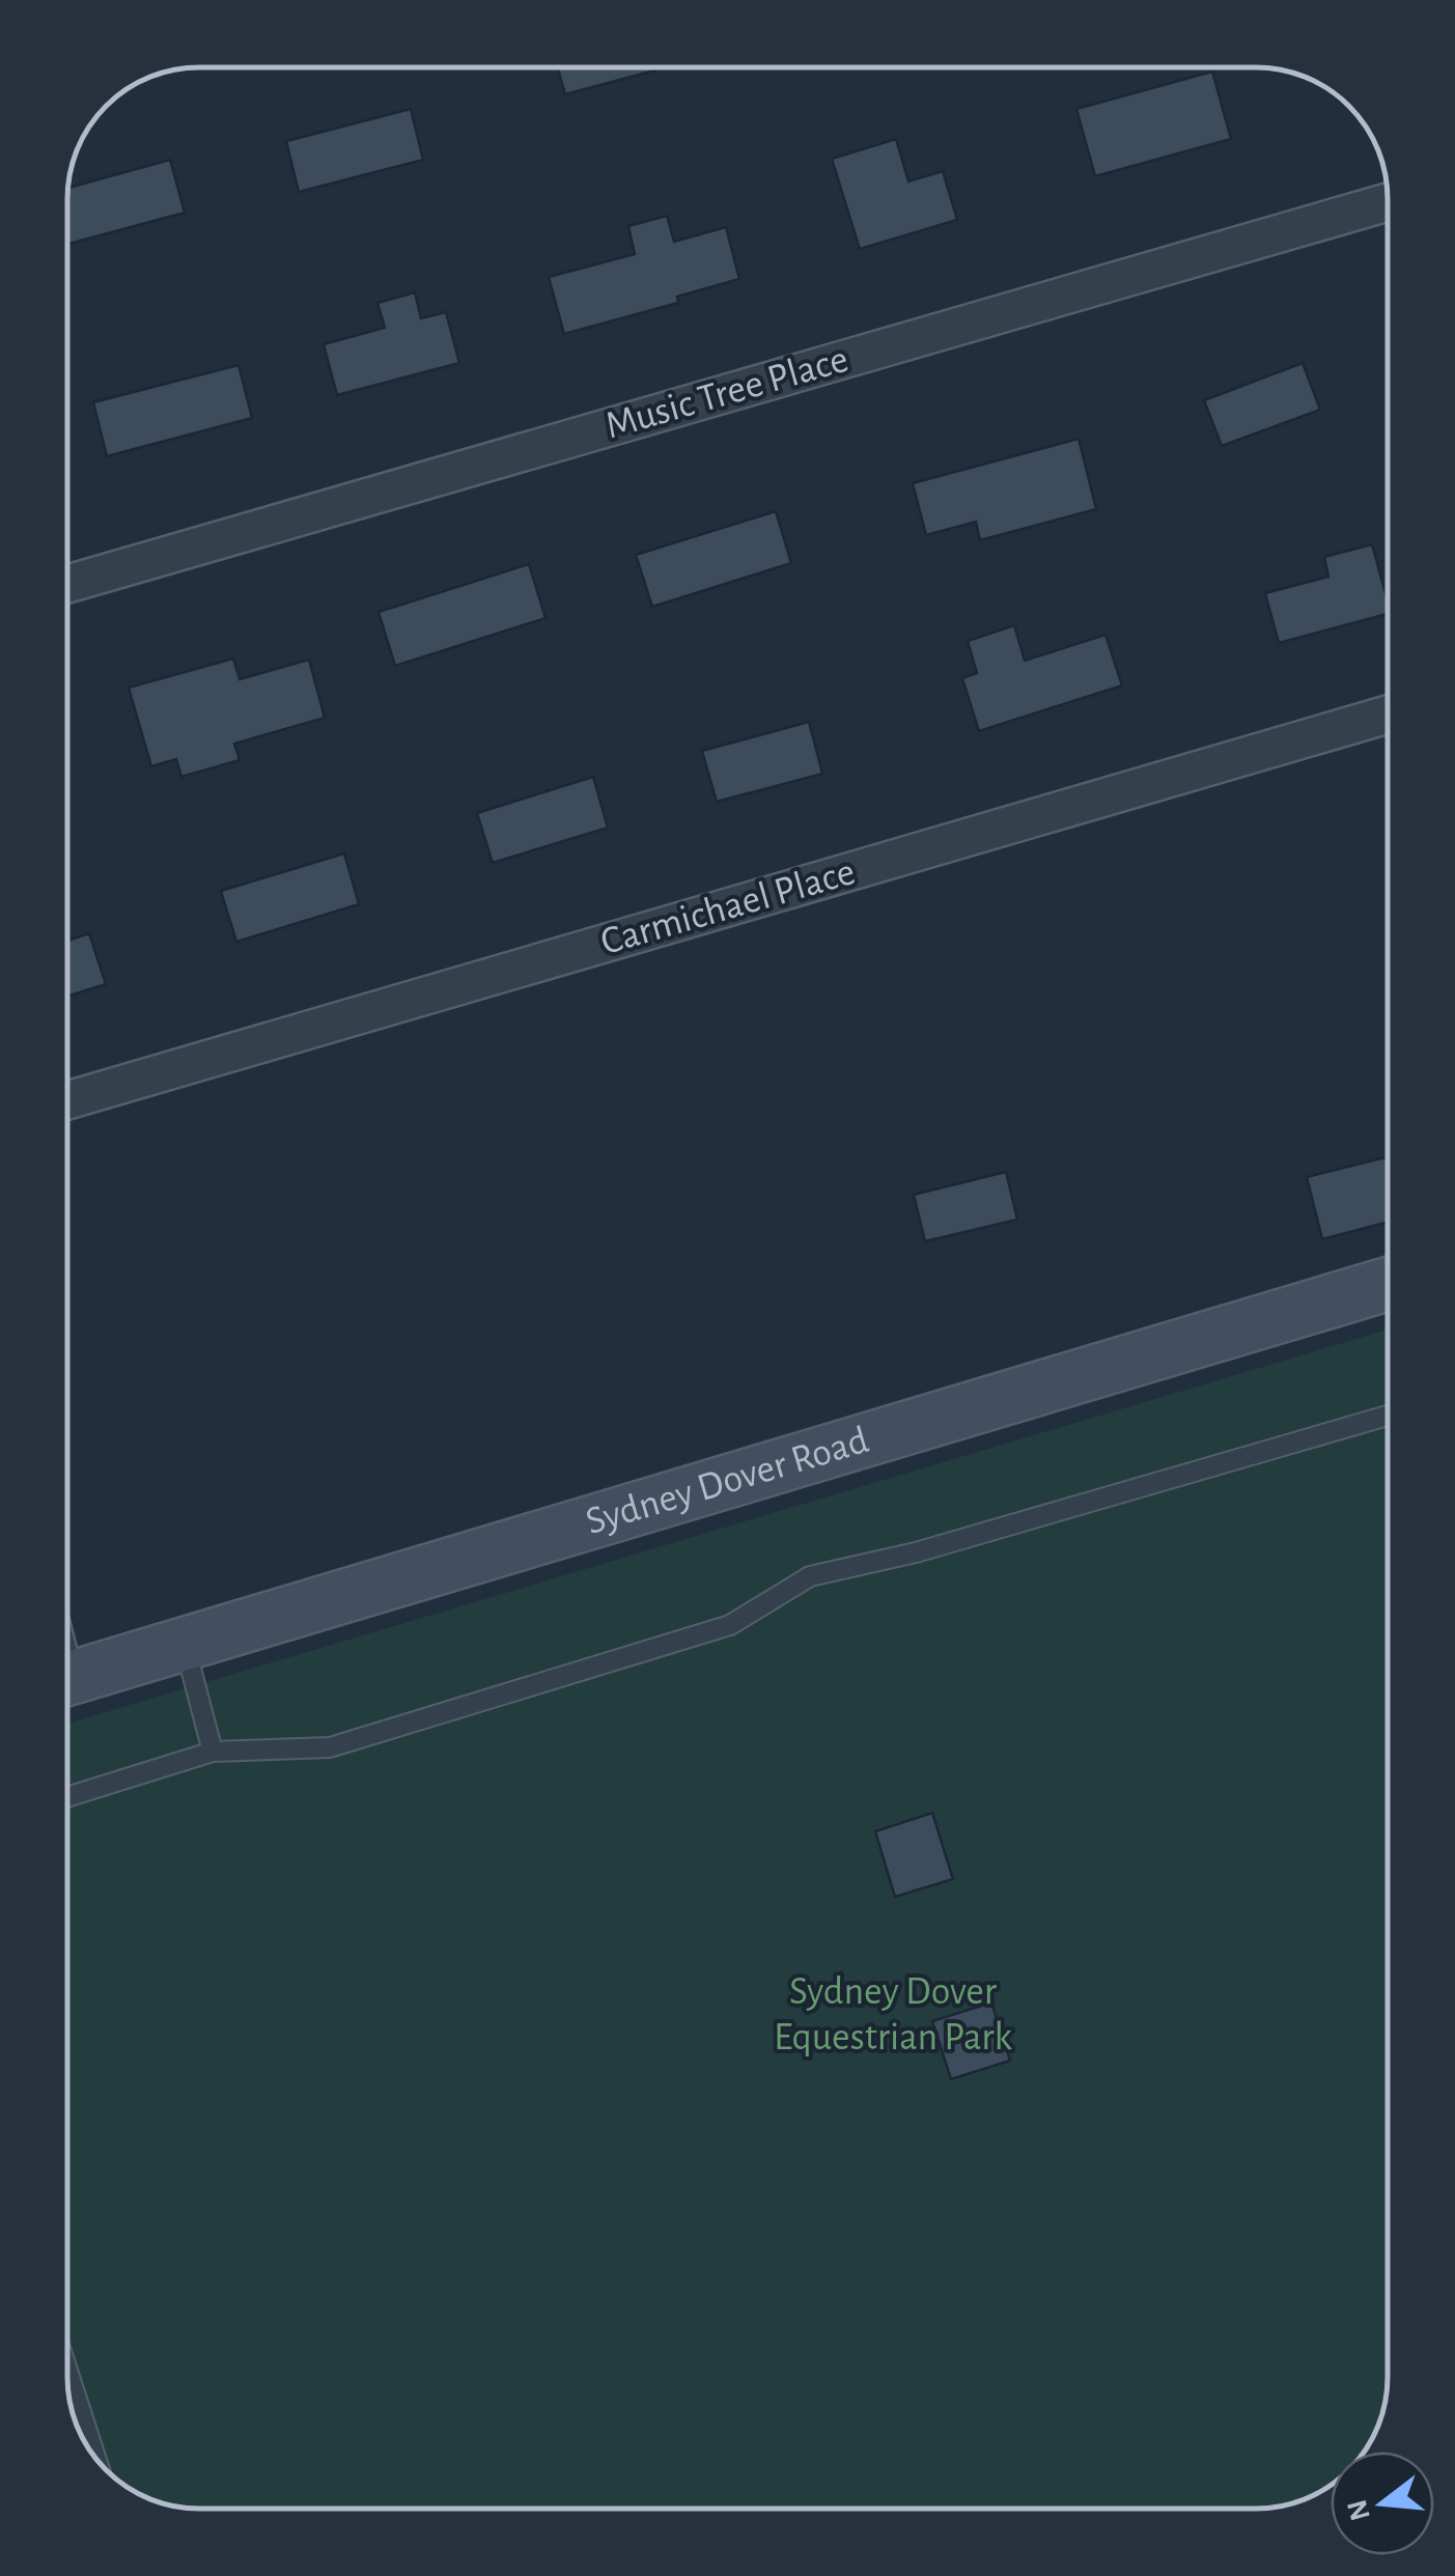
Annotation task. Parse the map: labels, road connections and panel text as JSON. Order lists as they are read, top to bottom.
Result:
{
  "streets": {
    "street": ["Music Tree Place", "Carmichael Place", "Sydney Dover Road"]
  },
  "parks": ["Sydney Dover Equestrian Park"],
  "north": "left"
}
